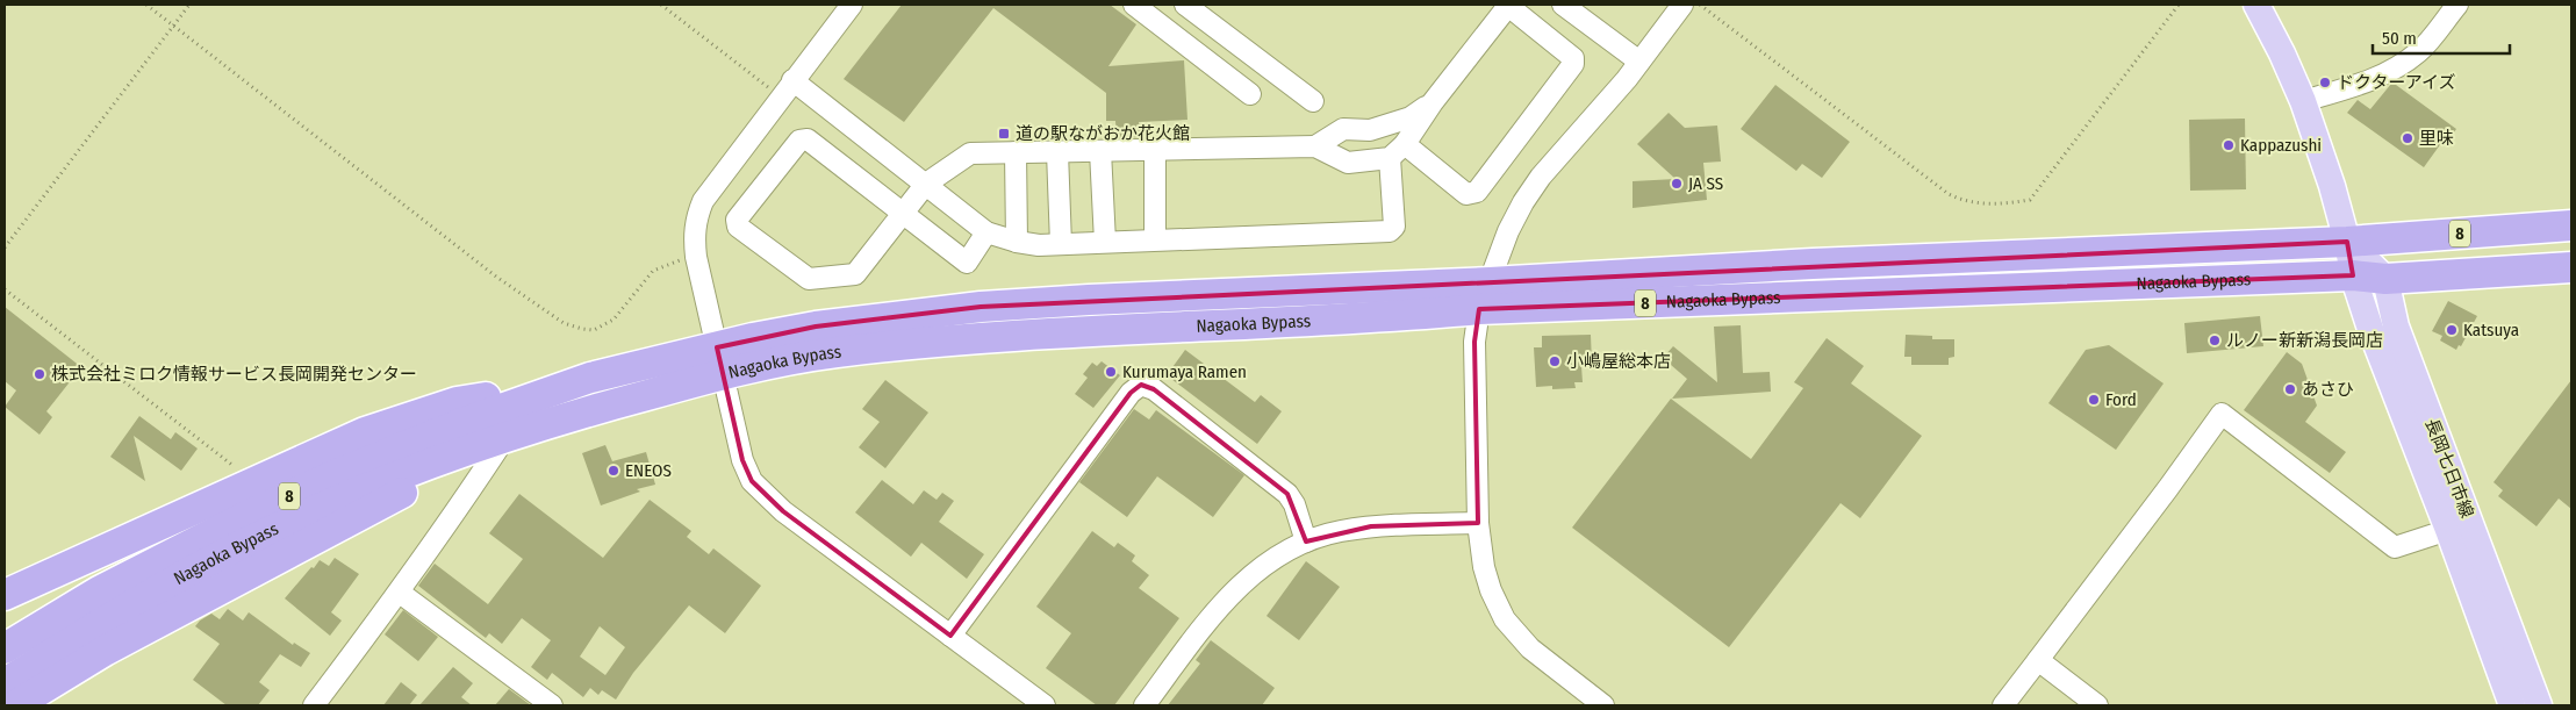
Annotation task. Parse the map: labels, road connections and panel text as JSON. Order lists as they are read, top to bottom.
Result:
{
  "streets": {
    "highway": ["8", "Nagaoka Bypass"],
    "main road": ["長岡七日市線"]
  },
  "crossings": [
    ["Nagaoka Bypass", "長岡七日市線"]
  ],
  "places": {
    "other": [
      "ドクターアイズ",
      "里味",
      "Kappazushi",
      "JA SS",
      "Katsuya",
      "ルノー新新潟長岡店",
      "小嶋屋総本店",
      "Kurumaya Ramen",
      "株式会社ミロク情報サービス長岡開発センター",
      "あさひ",
      "Ford",
      "ENEOS"
    ],
    "transit": ["道の駅ながおか花火館"]
  },
  "scale_bar": "50 m"
}
